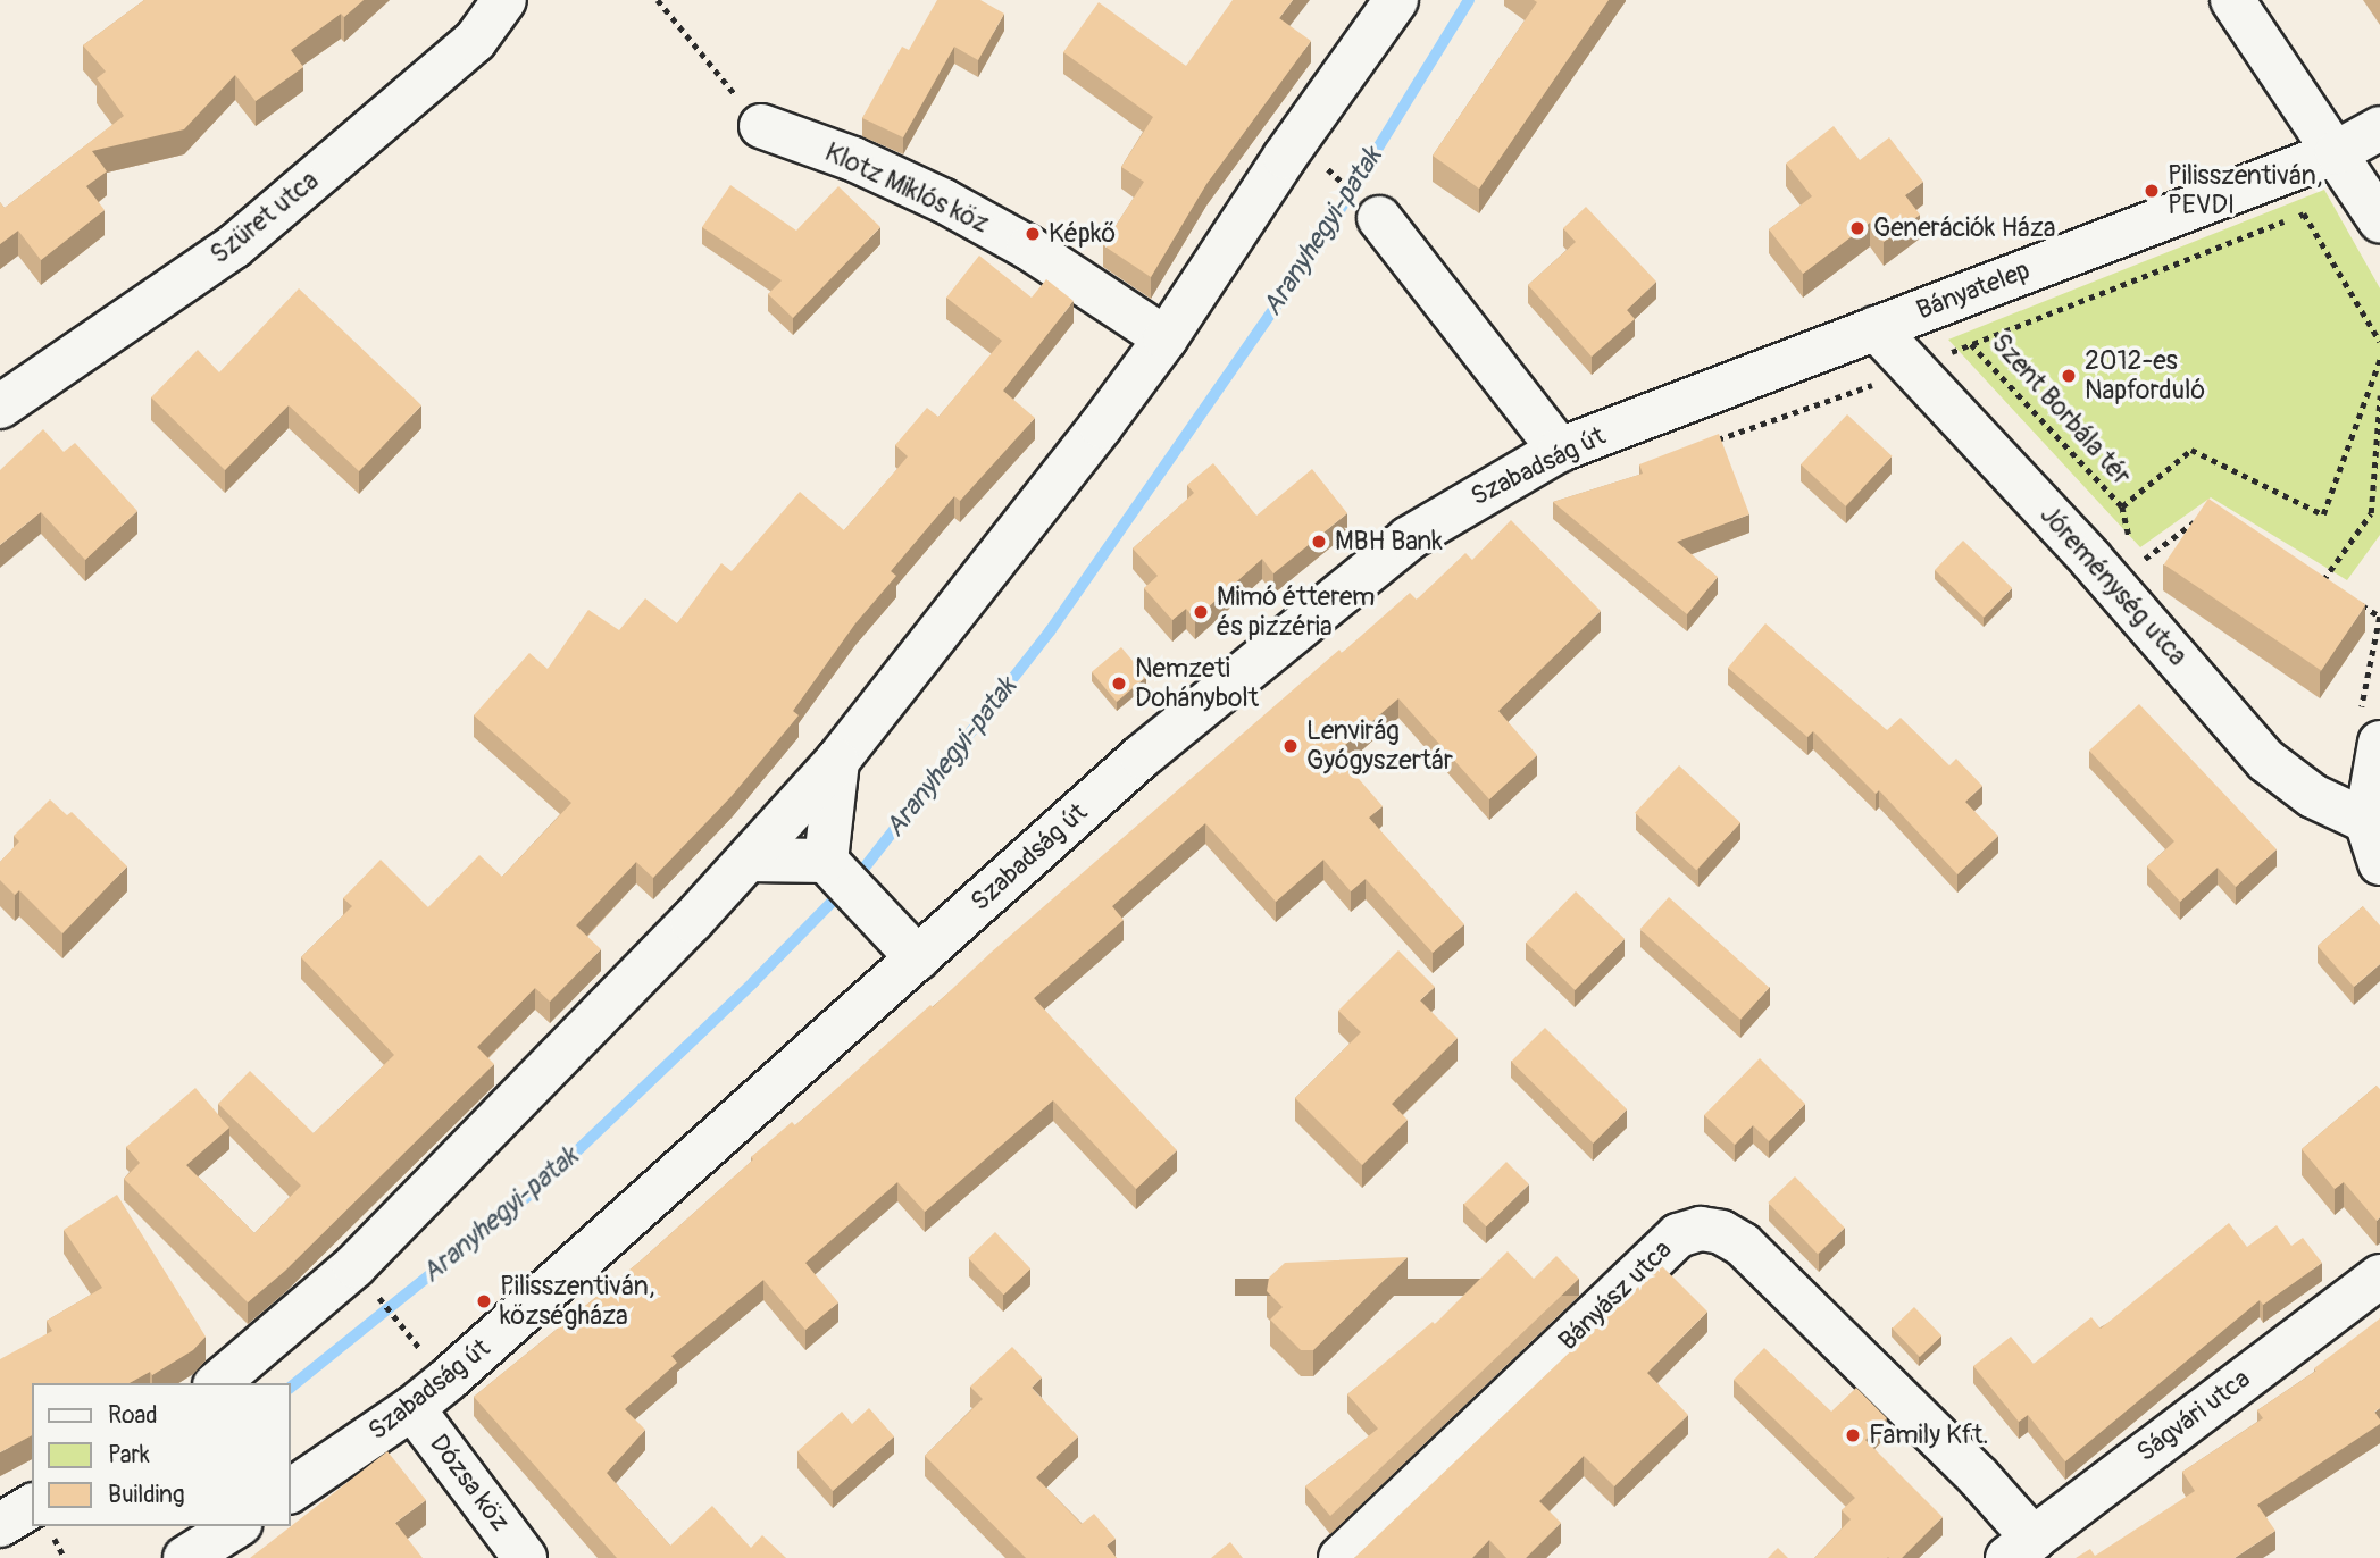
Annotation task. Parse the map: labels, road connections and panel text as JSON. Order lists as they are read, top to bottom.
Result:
{
  "streets": {
    "street": [
      "Klotz Miklós köz",
      "Szüret utca",
      "Bányatelep",
      "Szabadság út",
      "Jóreménység utca",
      "Bányász utca",
      "Ságvári utca",
      "Dózsa köz"
    ],
    "path": ["Szent Borbála tér"]
  },
  "crossings": [
    ["Bányatelep", "Szabadság út"],
    ["Bányatelep", "Jóreménység utca"],
    ["Szabadság út", "Jóreménység utca"],
    ["Szabadság út", "Dózsa köz"],
    ["Bányász utca", "Ságvári utca"]
  ],
  "water": ["Aranyhegyi-patak"],
  "places": [
    "Pilisszentiván, PEVDI",
    "Generációk Háza",
    "Képkő",
    "2012-es Napforduló",
    "MBH Bank",
    "Mimó étterem és pizzéria",
    "Nemzeti Dohánybolt",
    "Lenvirág Gyógyszertár",
    "Pilisszentiván, községháza",
    "Family Kft."
  ],
  "legend": ["Road", "Park", "Building"]
}
